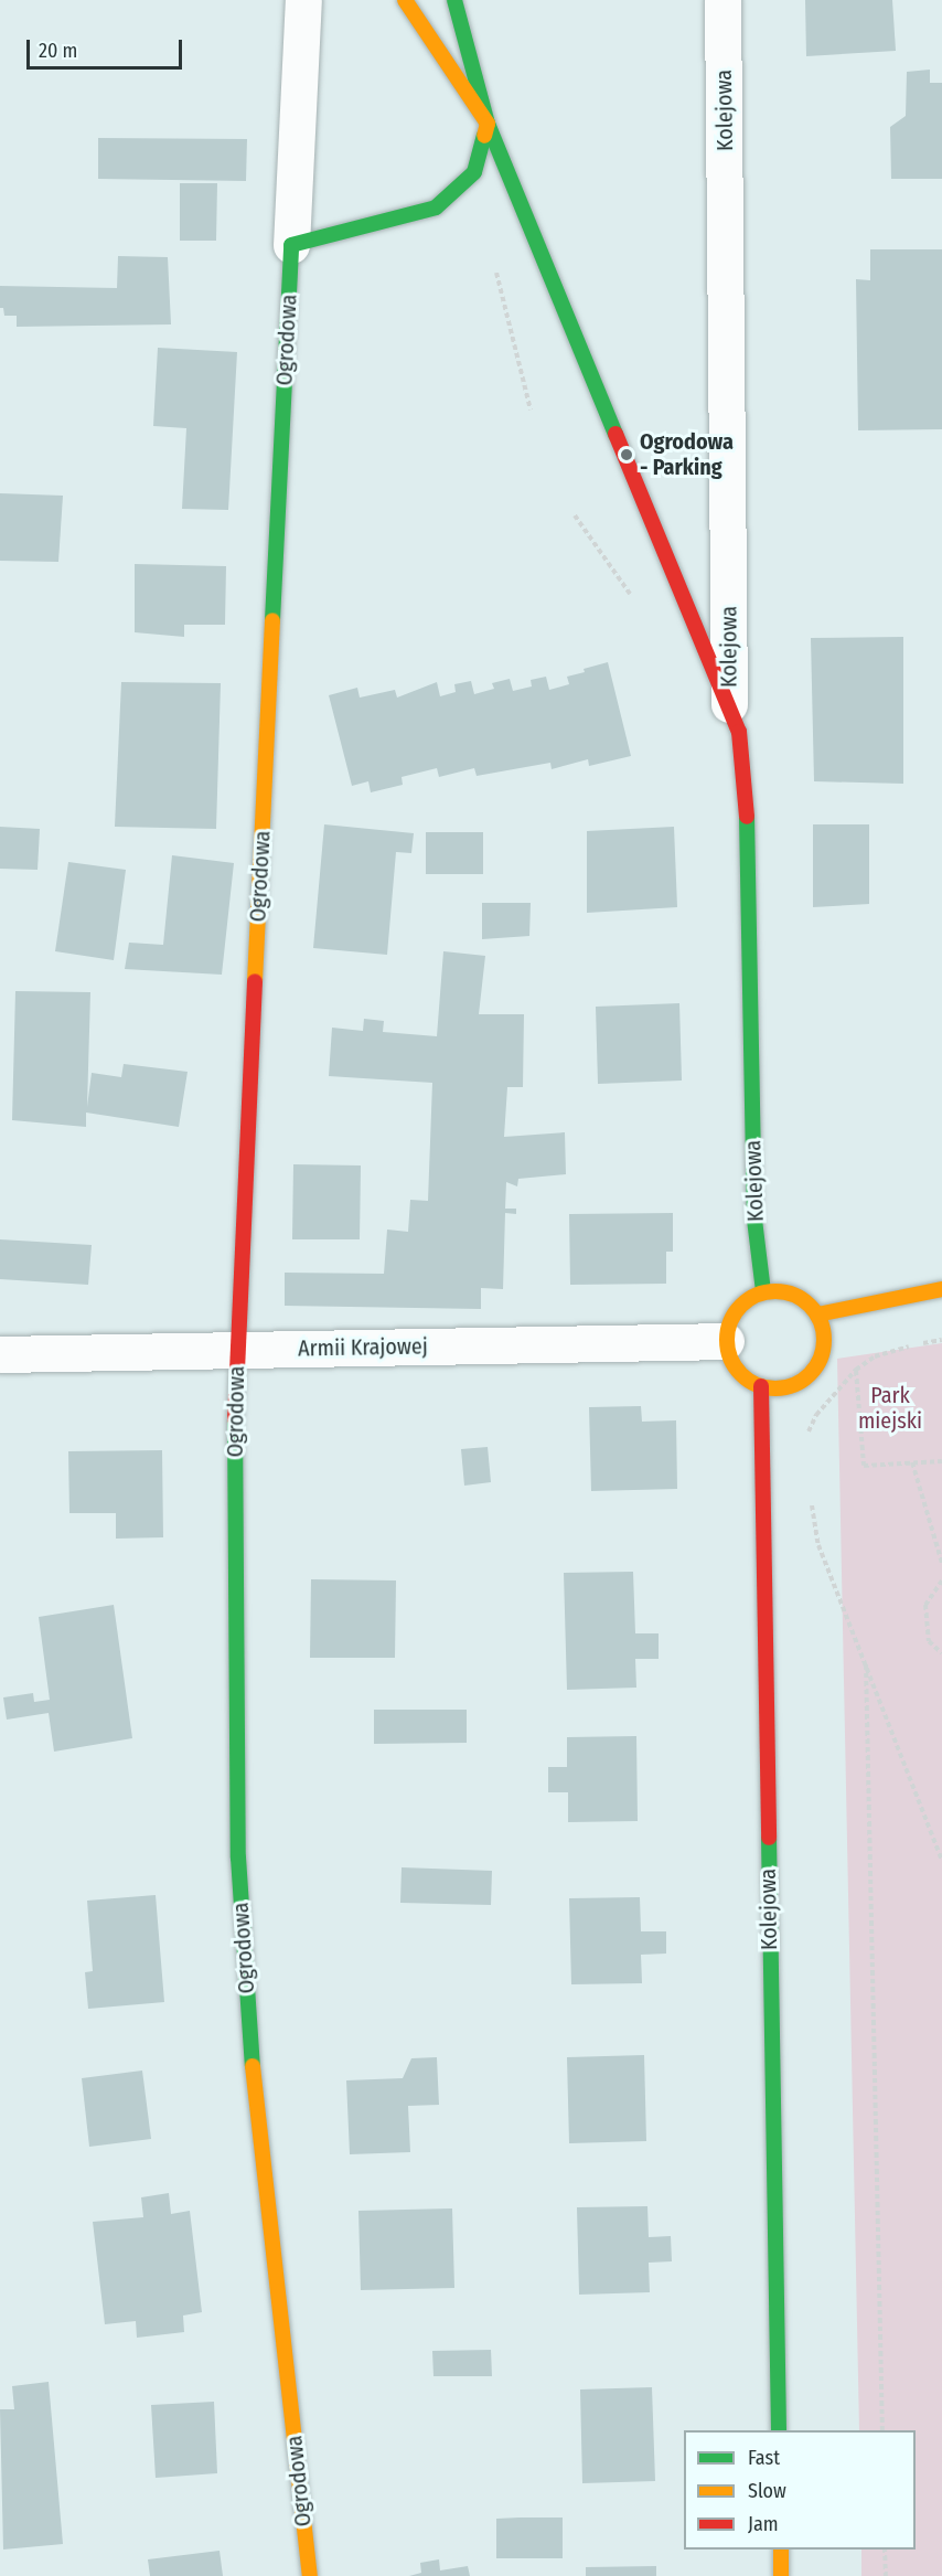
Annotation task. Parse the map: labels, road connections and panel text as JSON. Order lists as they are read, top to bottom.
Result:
{
  "streets": {
    "street": ["Kolejowa", "Ogrodowa", "Armii Krajowej"]
  },
  "crossings": [
    ["Kolejowa", "Armii Krajowej"],
    ["Ogrodowa", "Armii Krajowej"]
  ],
  "parks": ["Park miejski"],
  "places": ["Ogrodowa - Parking"],
  "legend": ["Fast", "Slow", "Jam"],
  "scale_bar": "20 m"
}
